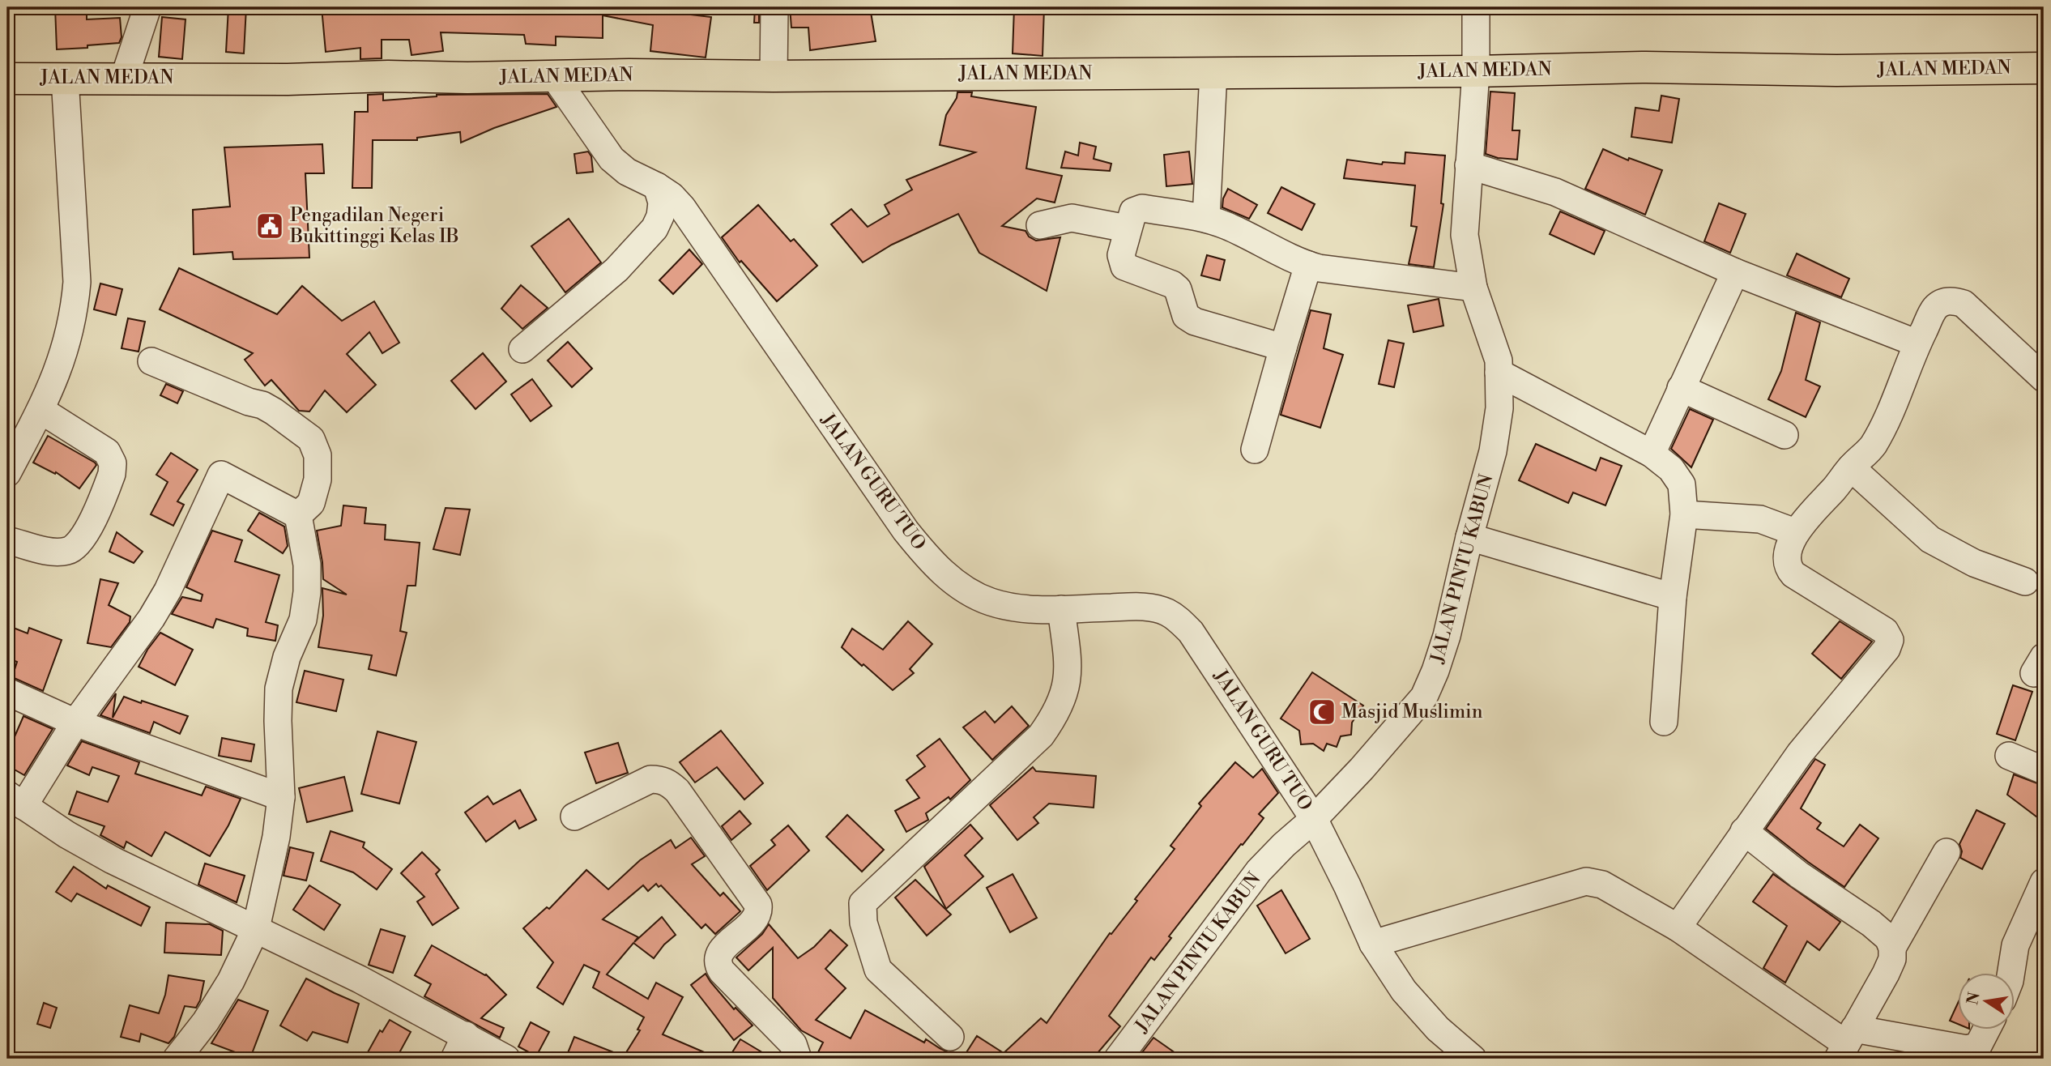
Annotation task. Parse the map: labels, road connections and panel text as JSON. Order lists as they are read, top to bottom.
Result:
{
  "streets": {
    "main road": ["JALAN MEDAN"],
    "street": ["JALAN GURU TUO", "JALAN PINTU KABUN"]
  },
  "crossings": [
    ["JALAN MEDAN", "JALAN GURU TUO"],
    ["JALAN MEDAN", "JALAN PINTU KABUN"],
    ["JALAN GURU TUO", "JALAN PINTU KABUN"]
  ],
  "places": {
    "public building": ["Pengadilan Negeri Bukittinggi Kelas IB"],
    "mosque": ["Masjid Muslimin"]
  },
  "north": "left"
}
